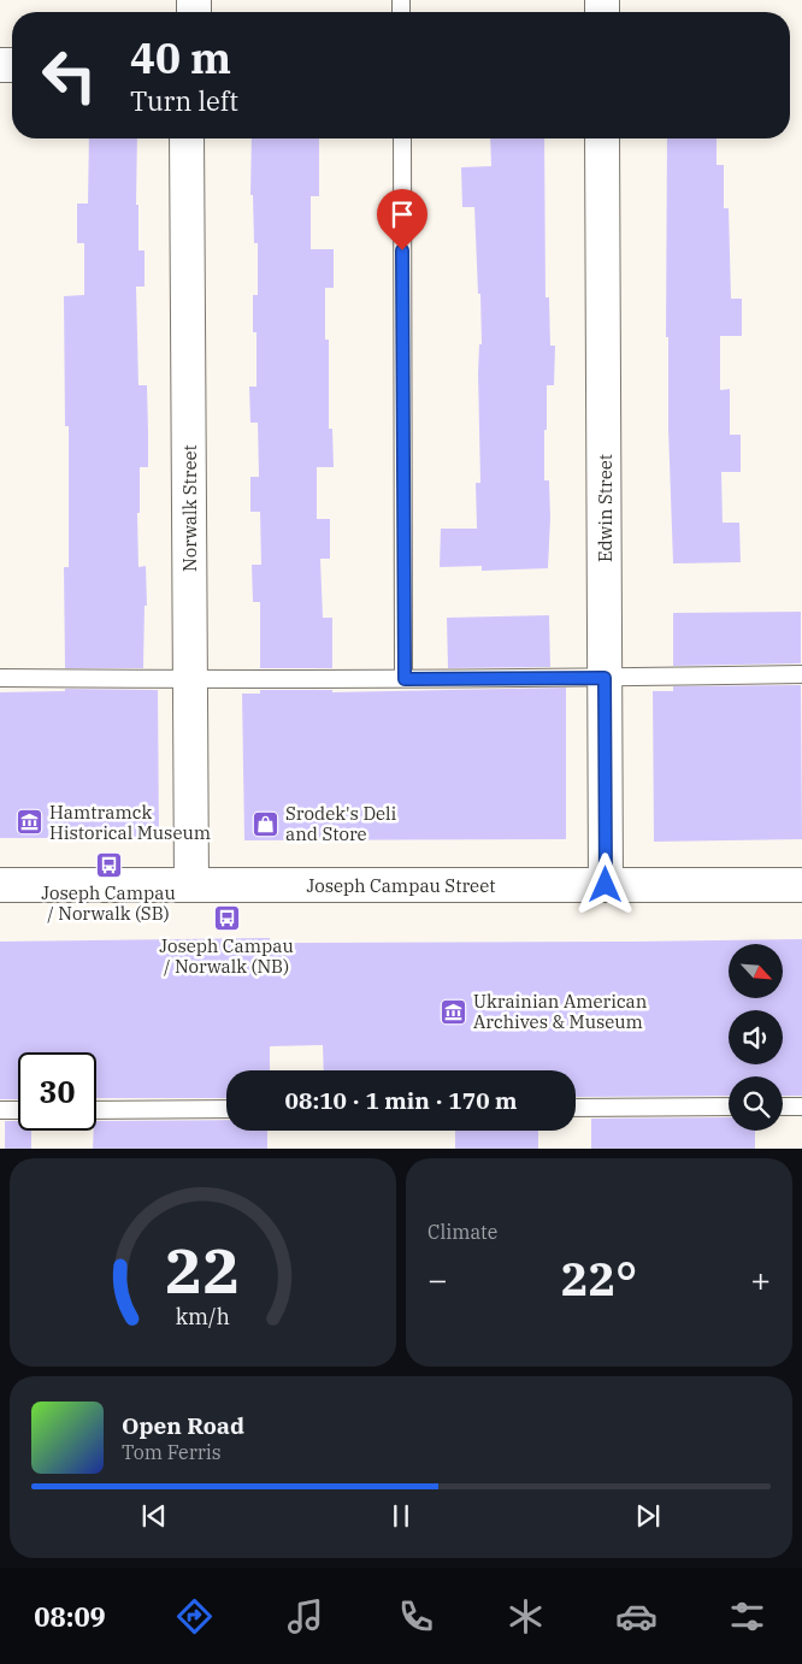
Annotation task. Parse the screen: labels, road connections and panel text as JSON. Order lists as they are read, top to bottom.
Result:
{
  "streets": {
    "street": ["Norwalk Street", "Edwin Street", "Joseph Campau Street"]
  },
  "crossings": [
    ["Norwalk Street", "Joseph Campau Street"],
    ["Edwin Street", "Joseph Campau Street"]
  ],
  "places": {
    "museum": ["Hamtramck Historical Museum", "Ukrainian American Archives & Museum"],
    "shop": ["Srodek's Deli and Store"],
    "bus stop": ["Joseph Campau / Norwalk (SB)", "Joseph Campau / Norwalk (NB)"]
  },
  "north": "bottom right",
  "page": {
    "turn": ["40 m", "Turn left"],
    "limit": "30",
    "trip": "08:10 · 1 min · 170 m",
    "tile": "Climate",
    "heat": ["−", "22°", "+"],
    "song": ["Open Road", "Tom Ferris"],
    "tabs": "08:09",
    "gauge": ["22", "km/h"]
  }
}
